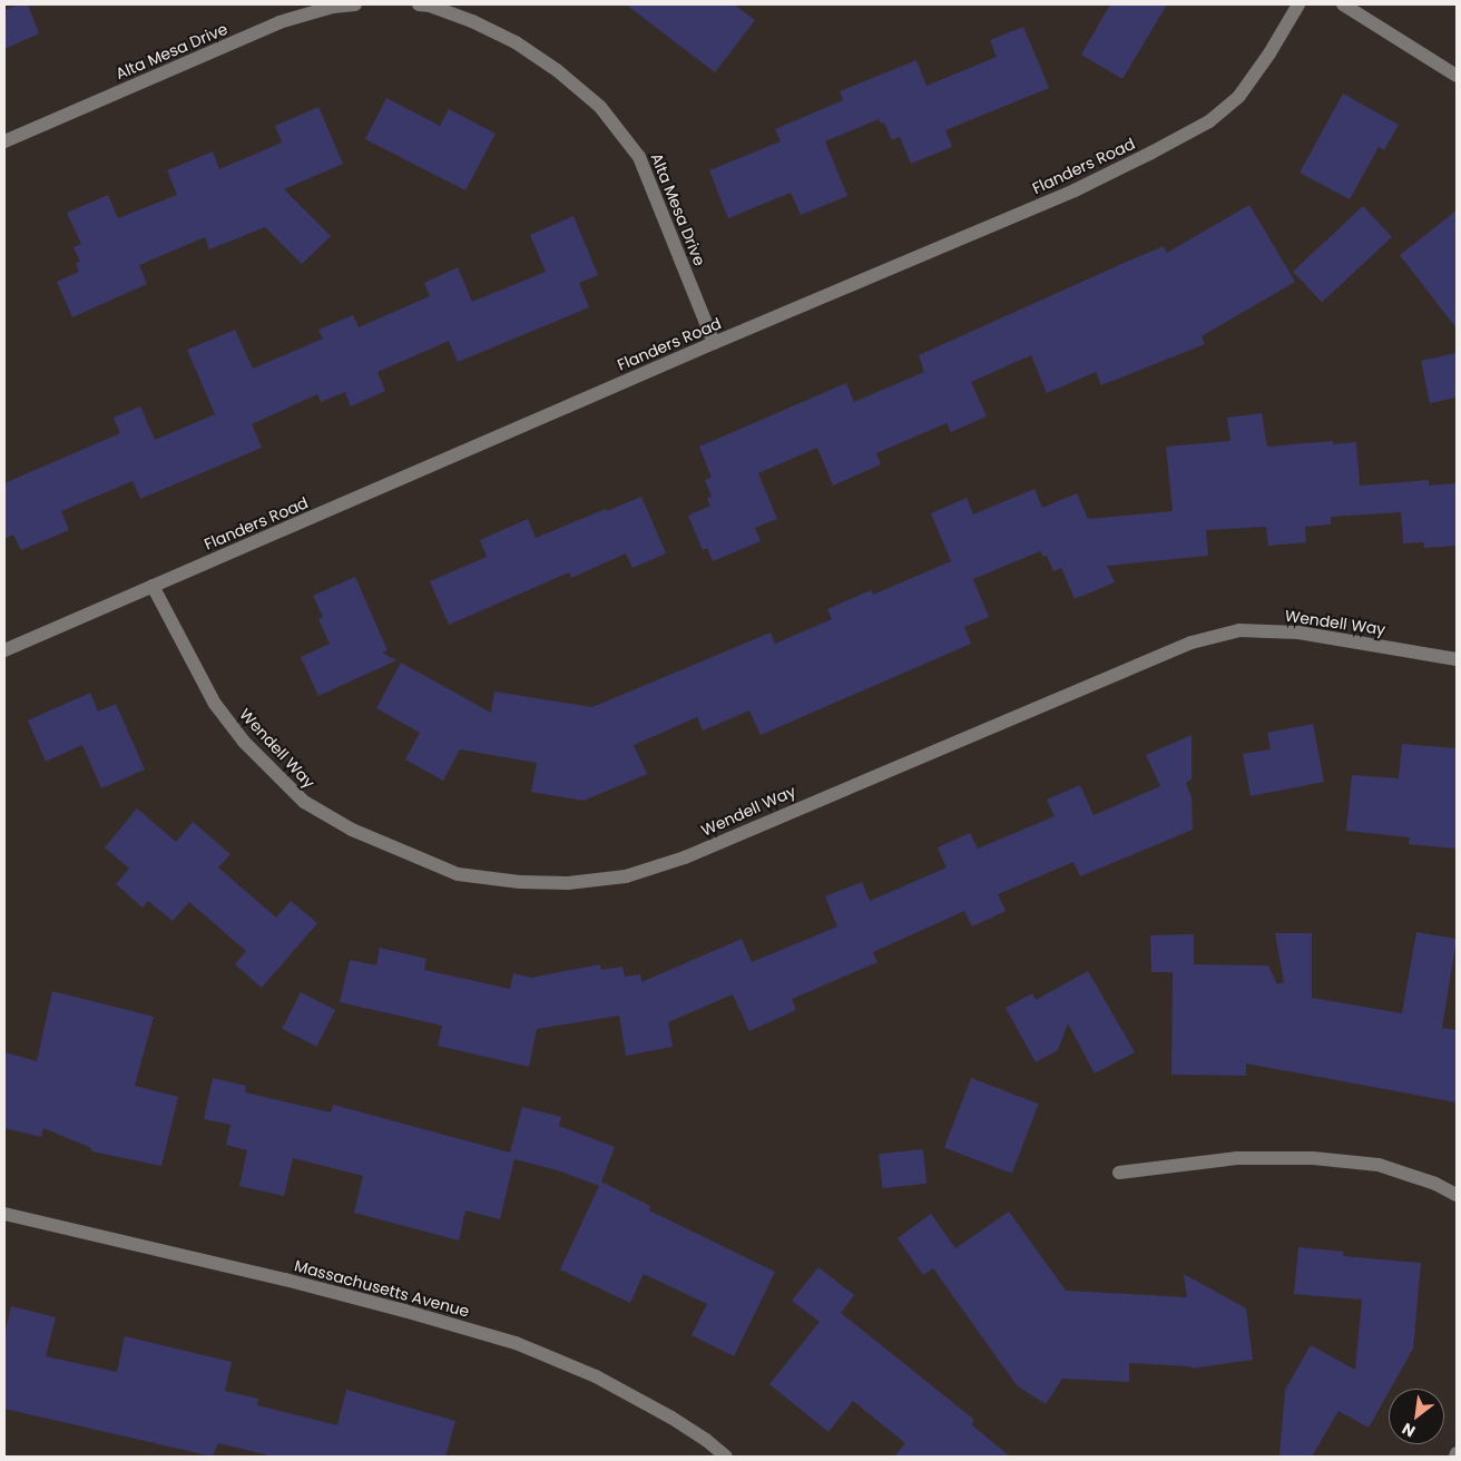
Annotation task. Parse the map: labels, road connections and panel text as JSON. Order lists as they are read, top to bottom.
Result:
{
  "streets": {
    "street": [
      "Alta Mesa Drive",
      "Flanders Road",
      "Wendell Way",
      "Massachusetts Avenue"
    ]
  },
  "crossings": [
    ["Alta Mesa Drive", "Flanders Road"],
    ["Flanders Road", "Wendell Way"]
  ],
  "north": "bottom left"
}
